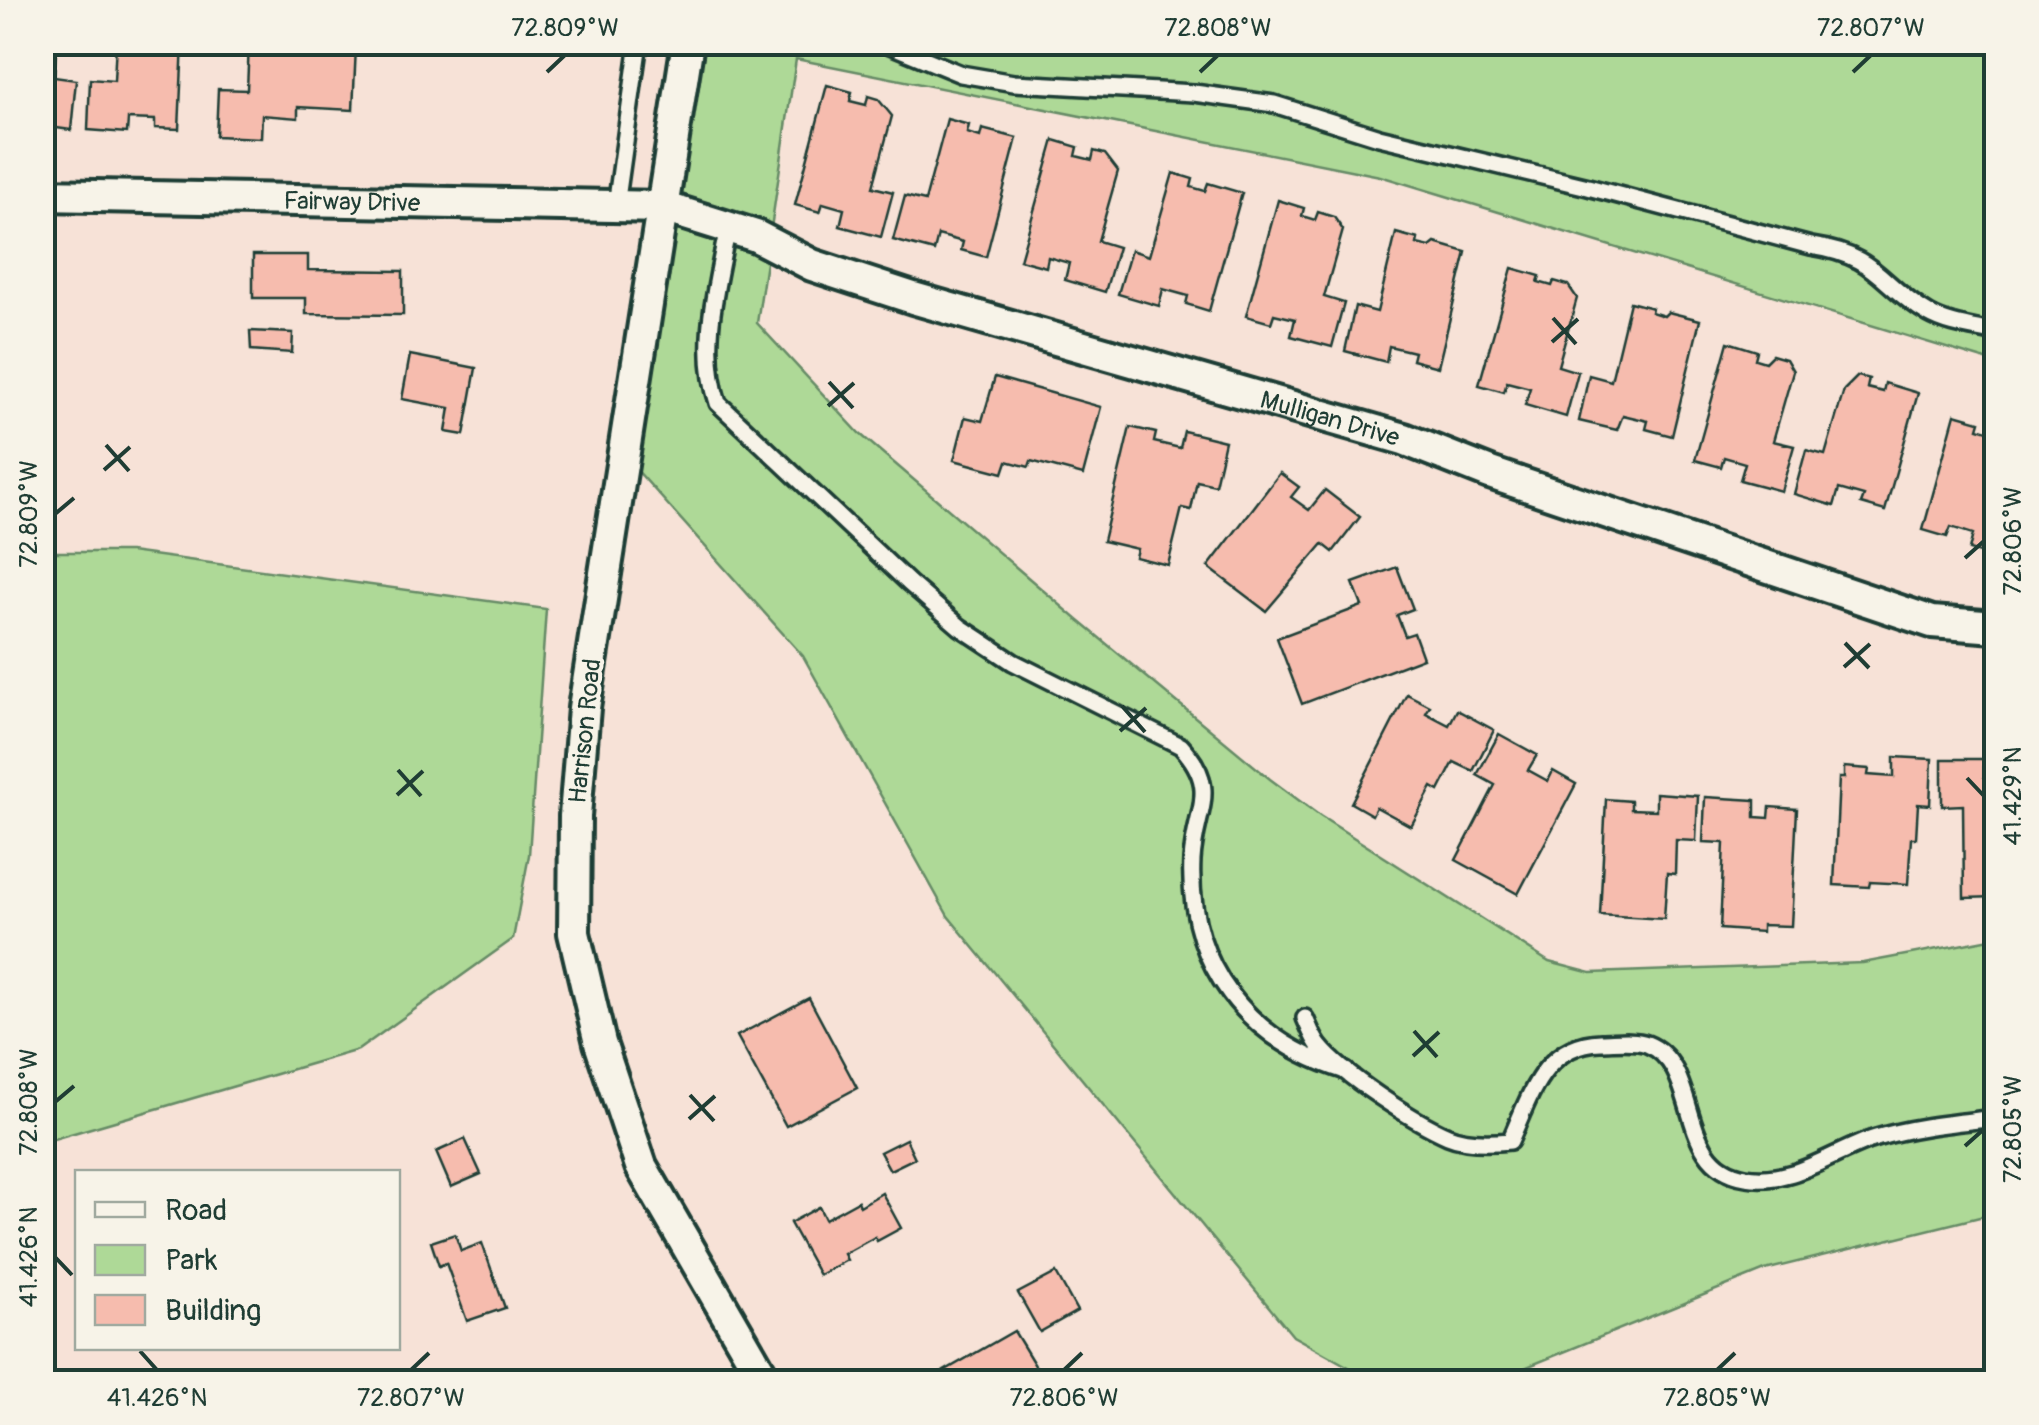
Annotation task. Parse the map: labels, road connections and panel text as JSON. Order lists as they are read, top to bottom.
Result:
{
  "streets": {
    "street": ["Fairway Drive", "Mulligan Drive", "Harrison Road"]
  },
  "crossings": [
    ["Fairway Drive", "Mulligan Drive"],
    ["Fairway Drive", "Harrison Road"],
    ["Mulligan Drive", "Harrison Road"]
  ],
  "legend": ["Road", "Park", "Building"],
  "coordinates": [
    "72.809°W",
    "72.808°W",
    "72.807°W",
    "72.806°W",
    "41.429°N",
    "72.805°W",
    "41.426°N"
  ]
}
